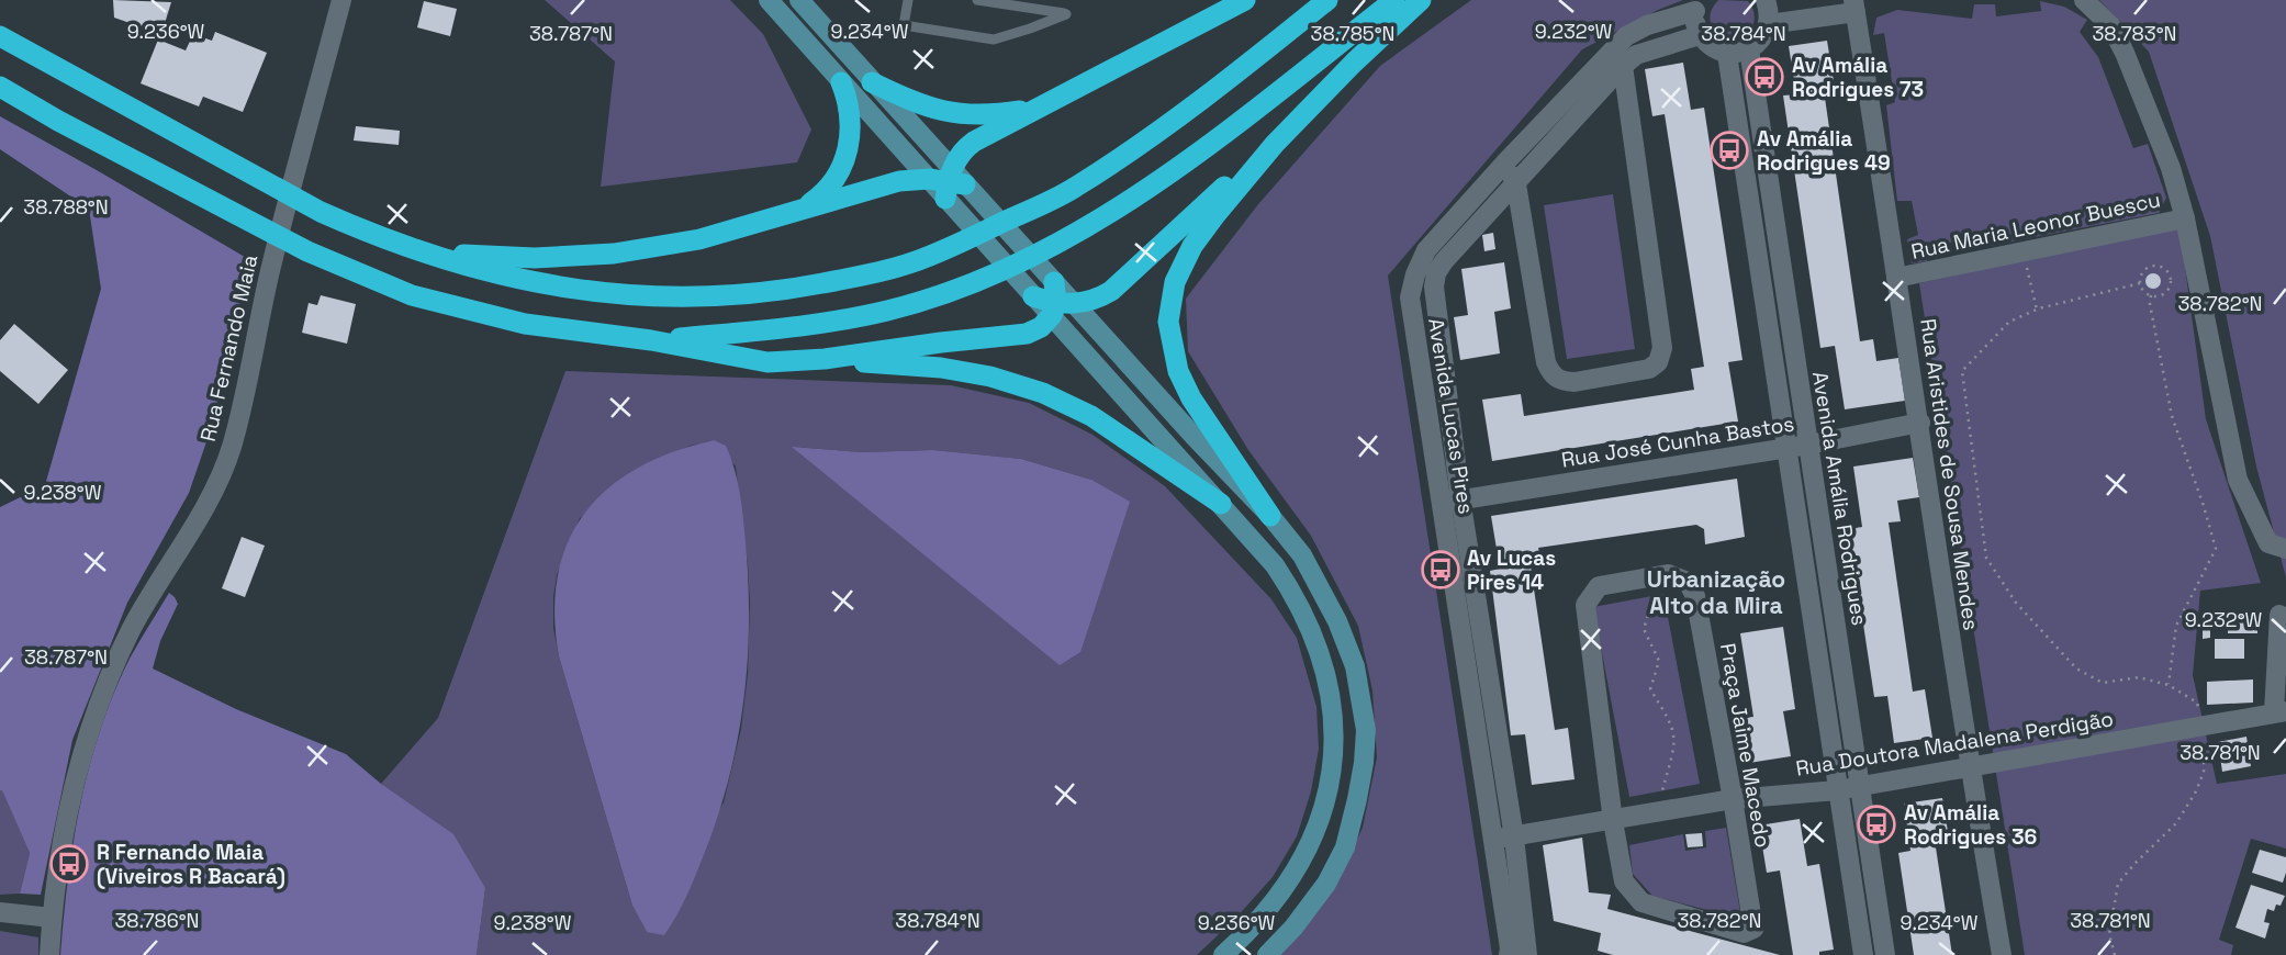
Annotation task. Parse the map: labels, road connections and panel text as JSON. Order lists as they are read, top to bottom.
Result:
{
  "streets": {
    "street": [
      "Rua Maria Leonor Buescu",
      "Rua Fernando Maia",
      "Avenida Lucas Pires",
      "Rua José Cunha Bastos",
      "Rua Aristides de Sousa Mendes",
      "Avenida Amália Rodrigues",
      "Rua Doutora Madalena Perdigão",
      "Praça Jaime Macedo"
    ]
  },
  "crossings": [
    ["Rua Maria Leonor Buescu", "Rua Aristides de Sousa Mendes"],
    ["Avenida Lucas Pires", "Rua José Cunha Bastos"],
    ["Avenida Lucas Pires", "Rua Doutora Madalena Perdigão"],
    ["Rua José Cunha Bastos", "Rua Aristides de Sousa Mendes"],
    ["Rua José Cunha Bastos", "Avenida Amália Rodrigues"],
    ["Rua Aristides de Sousa Mendes", "Rua Doutora Madalena Perdigão"],
    ["Avenida Amália Rodrigues", "Rua Doutora Madalena Perdigão"],
    ["Rua Doutora Madalena Perdigão", "Praça Jaime Macedo"]
  ],
  "districts": ["Urbanização Alto da Mira"],
  "places": {
    "bus stop": [
      "Av Amália Rodrigues 73",
      "Av Amália Rodrigues 49",
      "Av Lucas Pires 14",
      "Av Amália Rodrigues 36",
      "R Fernando Maia (Viveiros R Bacará)"
    ]
  },
  "coordinates": [
    "9.236°W",
    "9.234°W",
    "9.232°W",
    "38.787°N",
    "38.785°N",
    "38.784°N",
    "38.783°N",
    "38.788°N",
    "38.782°N",
    "9.238°W",
    "38.781°N",
    "38.786°N"
  ]
}
